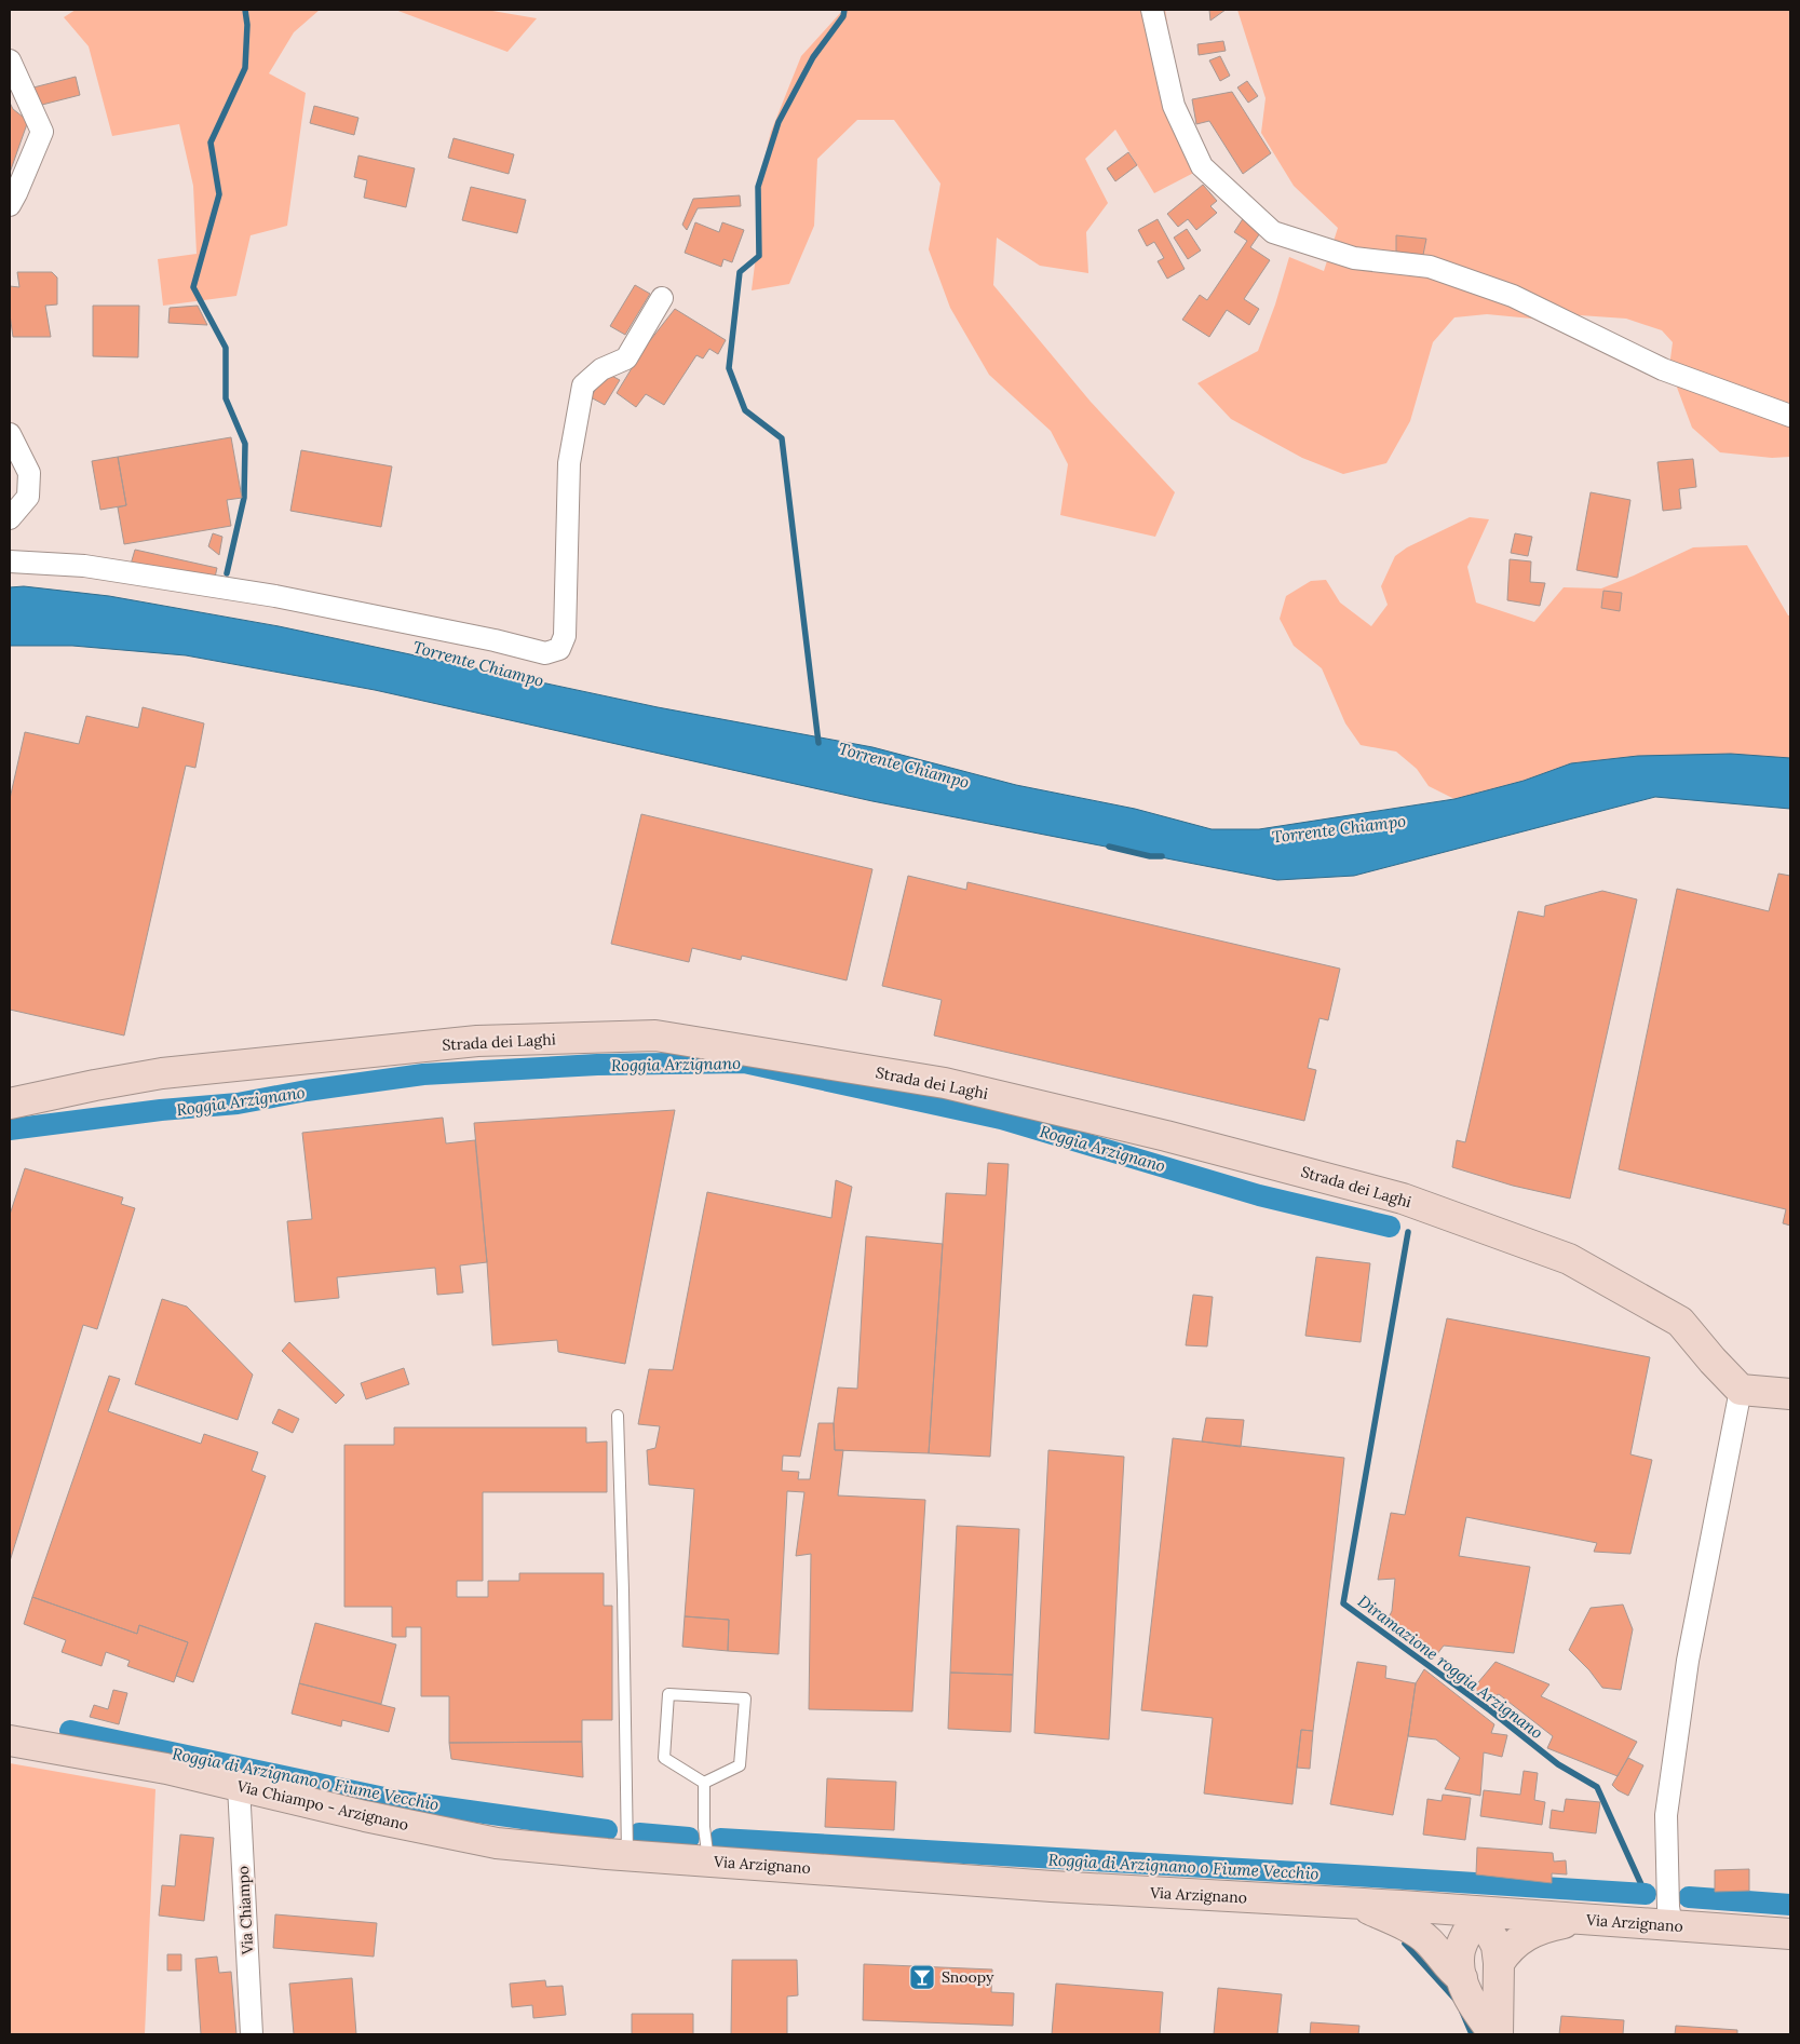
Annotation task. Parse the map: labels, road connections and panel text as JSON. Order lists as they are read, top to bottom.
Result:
{
  "streets": {
    "street": [
      "Strada dei Laghi",
      "Via Chiampo - Arzignano",
      "Via Arzignano",
      "Via Chiampo"
    ]
  },
  "crossings": [
    ["Via Chiampo - Arzignano", "Via Arzignano"],
    ["Via Chiampo - Arzignano", "Via Chiampo"]
  ],
  "water": [
    "Torrente Chiampo",
    "Roggia Arzignano",
    "Diramazione roggia Arzignano",
    "Roggia di Arzignano o Fiume Vecchio"
  ],
  "places": {
    "bar": ["Snoopy"]
  }
}
